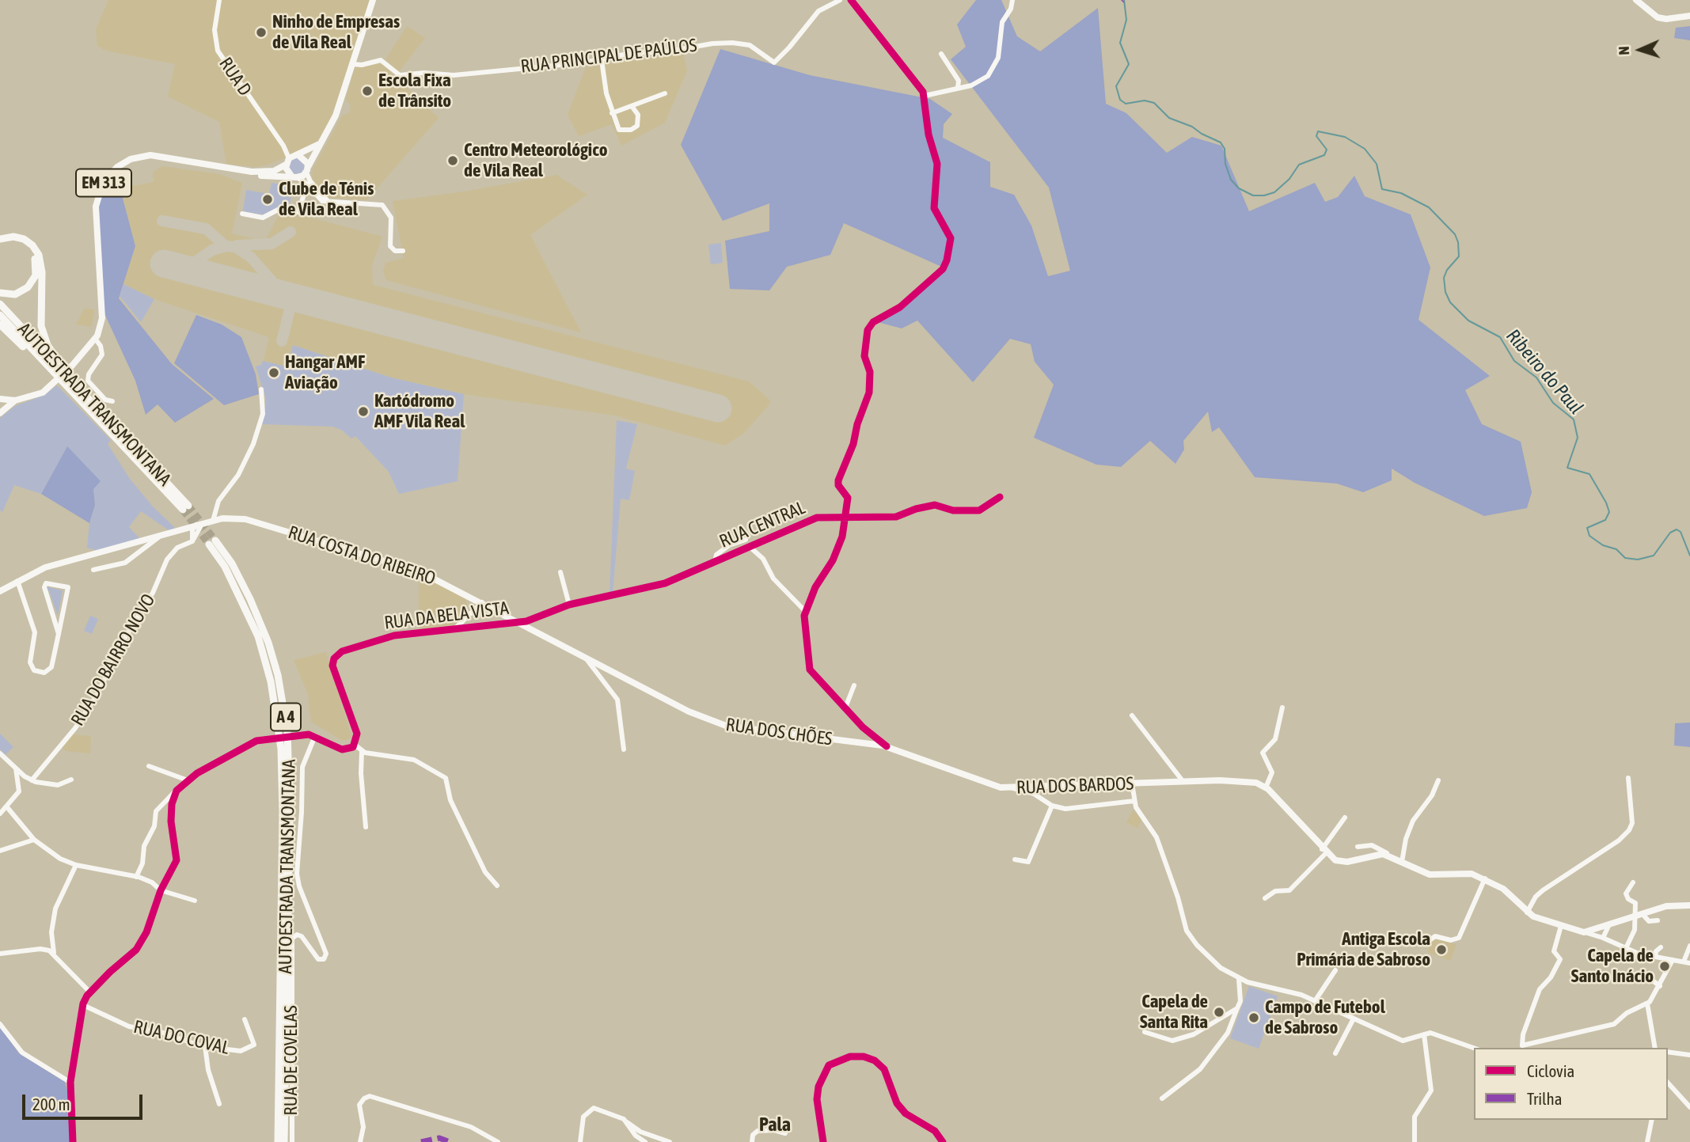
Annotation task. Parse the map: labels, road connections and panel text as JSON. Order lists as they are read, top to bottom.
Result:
{
  "streets": {
    "highway": ["AUTOESTRADA TRANSMONTANA", "A 4"],
    "main road": [
      "EM 313",
      "RUA COSTA DO RIBEIRO",
      "RUA DOS CHÕES",
      "RUA DOS BARDOS"
    ],
    "street": [
      "RUA PRINCIPAL DE PAÚLOS",
      "RUA D",
      "RUA CENTRAL",
      "RUA DA BELA VISTA",
      "RUA DO BAIRRO NOVO",
      "RUA DO COVAL",
      "RUA DE COVELAS"
    ]
  },
  "crossings": [
    ["RUA PRINCIPAL DE PAÚLOS", "EM 313"],
    ["RUA D", "EM 313"],
    ["RUA CENTRAL", "RUA DA BELA VISTA"],
    ["RUA COSTA DO RIBEIRO", "RUA DO BAIRRO NOVO"],
    ["RUA COSTA DO RIBEIRO", "RUA DOS CHÕES"],
    ["RUA DA BELA VISTA", "RUA DOS CHÕES"],
    ["RUA DOS CHÕES", "RUA DOS BARDOS"]
  ],
  "districts": ["Pala"],
  "water": ["Ribeiro do Paul"],
  "places": [
    "Ninho de Empresas de Vila Real",
    "Escola Fixa de Trânsito",
    "Centro Meteorológico de Vila Real",
    "Clube de Ténis de Vila Real",
    "Hangar AMF Aviação",
    "Kartódromo AMF Vila Real",
    "Antiga Escola Primária de Sabroso",
    "Capela de Santo Inácio",
    "Capela de Santa Rita",
    "Campo de Futebol de Sabroso"
  ],
  "legend": ["Ciclovia", "Trilha"],
  "scale_bar": "200 m",
  "north": "left"
}
